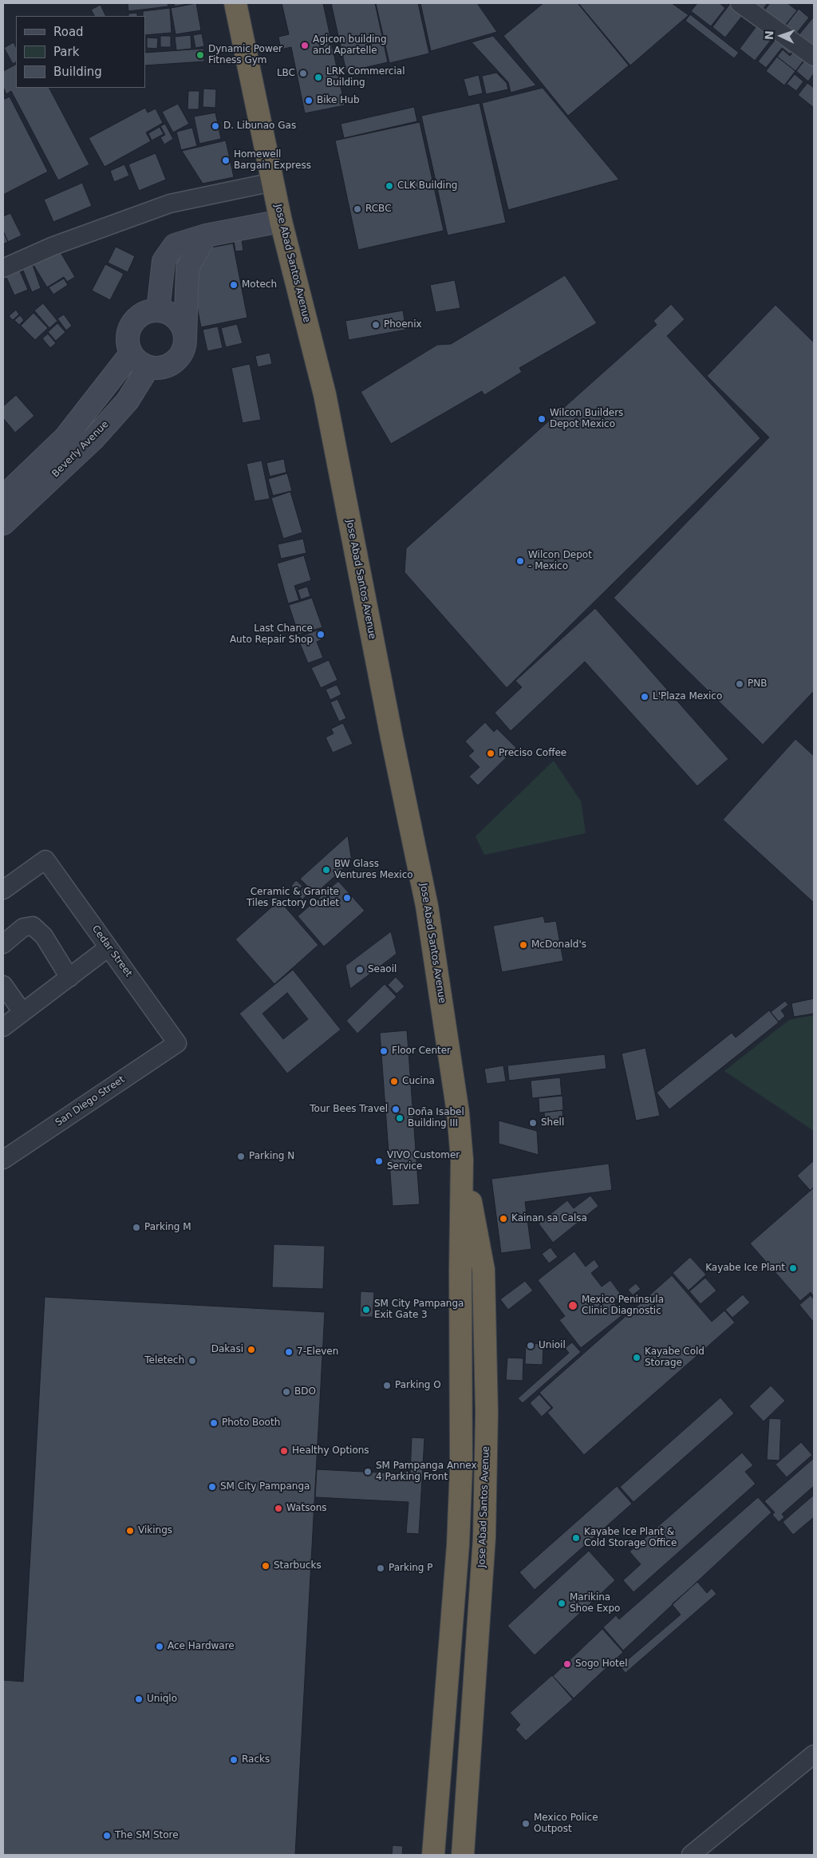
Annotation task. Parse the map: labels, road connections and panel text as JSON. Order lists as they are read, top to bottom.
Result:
{
  "streets": {
    "highway": ["Jose Abad Santos Avenue"],
    "street": ["Beverly Avenue", "Cedar Street", "San Diego Street"]
  },
  "crossings": [
    ["Cedar Street", "San Diego Street"]
  ],
  "places": [
    "Agicon building and Apartelle",
    "Dynamic Power Fitness Gym",
    "LBC",
    "LRK Commercial Building",
    "Bike Hub",
    "D. Libunao Gas",
    "Homewell Bargain Express",
    "CLK Building",
    "RCBC",
    "Motech",
    "Phoenix",
    "Wilcon Builders Depot Mexico",
    "Wilcon Depot - Mexico",
    "Last Chance Auto Repair Shop",
    "PNB",
    "L'Plaza Mexico",
    "Preciso Coffee",
    "BW Glass Ventures Mexico",
    "Ceramic & Granite Tiles Factory Outlet",
    "McDonald's",
    "Seaoil",
    "Floor Center",
    "Cucina",
    "Tour Bees Travel",
    "Doña Isabel Building III",
    "Shell",
    "Parking N",
    "VIVO Customer Service",
    "Kainan sa Calsa",
    "Parking M",
    "Kayabe Ice Plant",
    "Mexico Peninsula Clinic Diagnostic",
    "SM City Pampanga Exit Gate 3",
    "Unioil",
    "Dakasi",
    "7-Eleven",
    "Kayabe Cold Storage",
    "Teletech",
    "Parking O",
    "BDO",
    "Photo Booth",
    "Healthy Options",
    "SM Pampanga Annex 4 Parking Front",
    "SM City Pampanga",
    "Watsons",
    "Vikings",
    "Kayabe Ice Plant & Cold Storage Office",
    "Starbucks",
    "Parking P",
    "Marikina Shoe Expo",
    "Ace Hardware",
    "Sogo Hotel",
    "Uniqlo",
    "Racks",
    "Mexico Police Outpost",
    "The SM Store"
  ],
  "legend": ["Road", "Park", "Building"],
  "north": "left"
}
